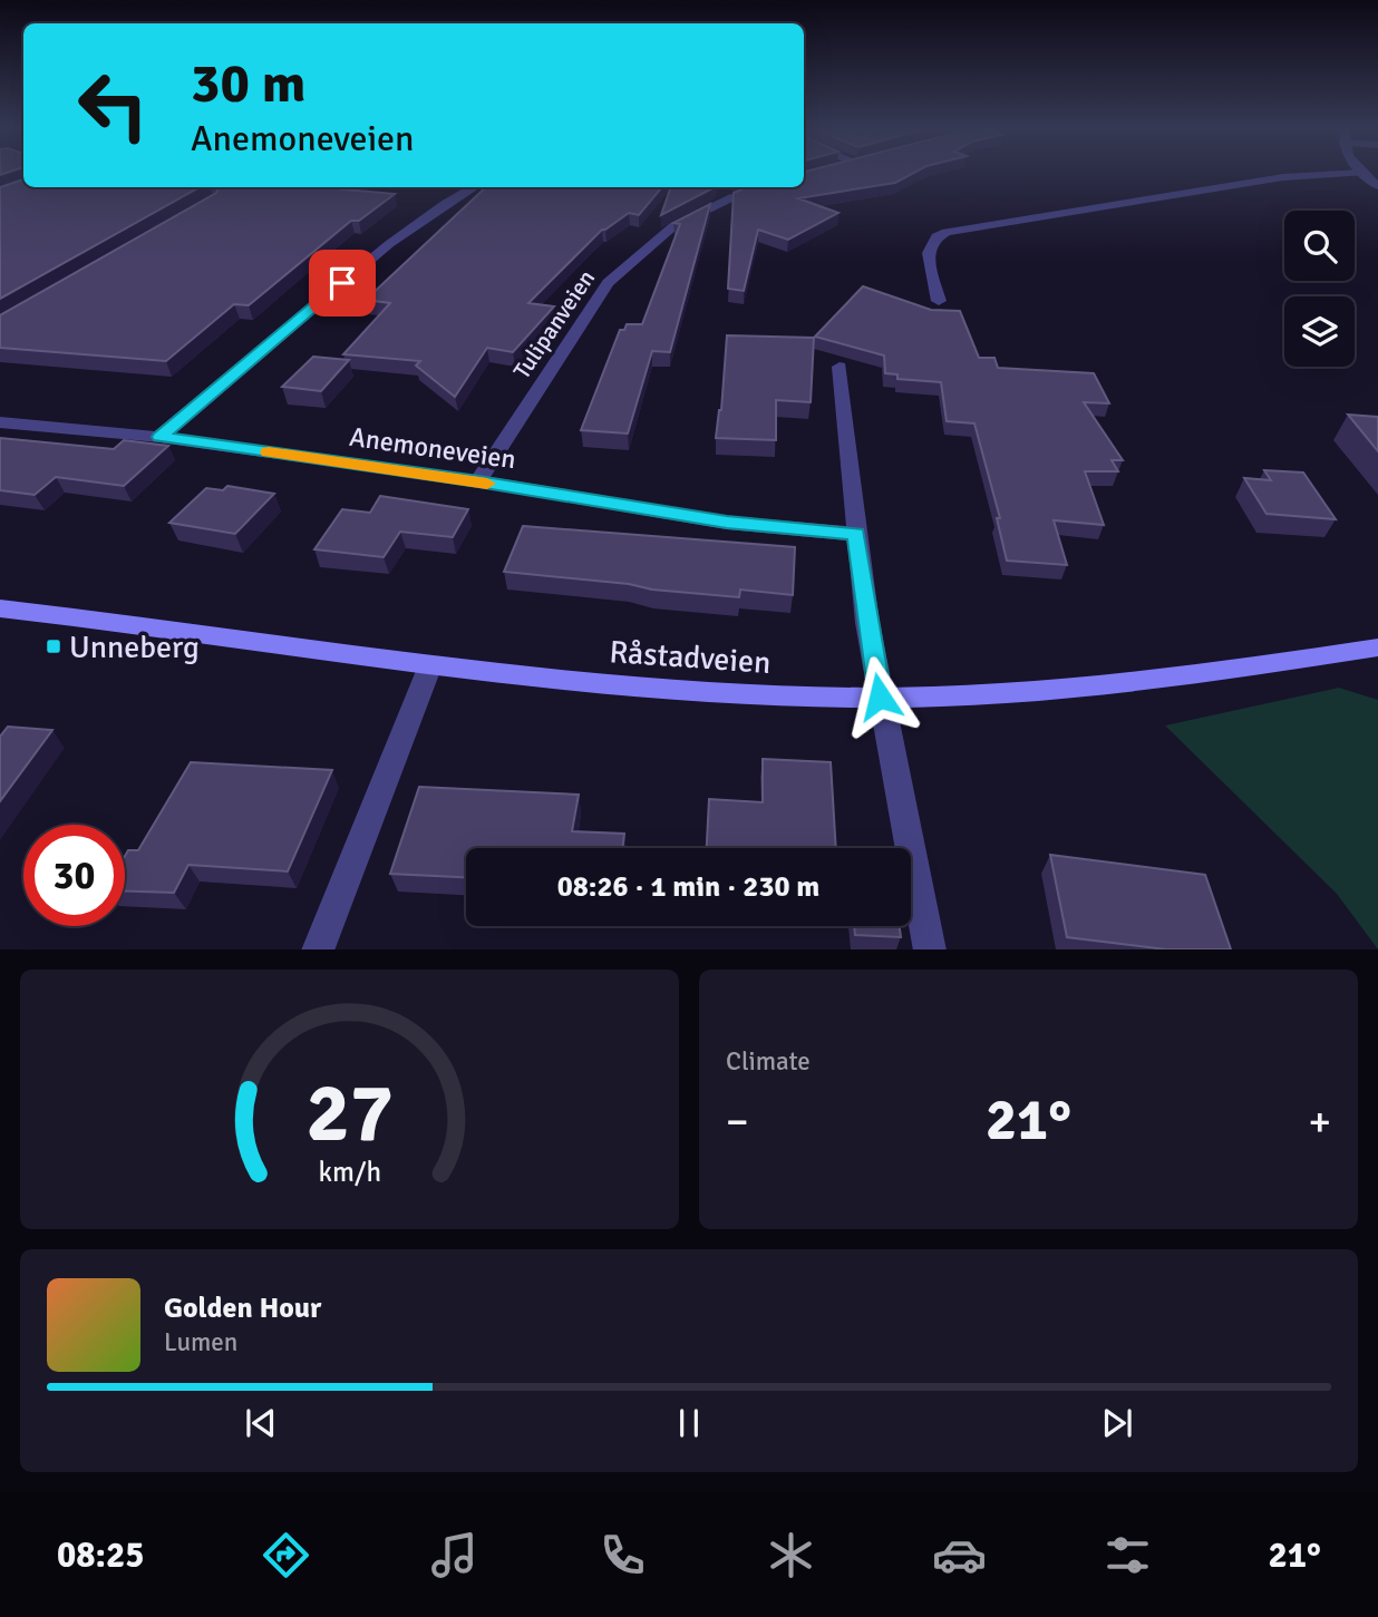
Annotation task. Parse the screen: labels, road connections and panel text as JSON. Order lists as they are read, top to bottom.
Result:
{
  "streets": {
    "main road": ["Råstadveien"],
    "street": ["Tulipanveien", "Anemoneveien"]
  },
  "crossings": [
    ["Tulipanveien", "Anemoneveien"]
  ],
  "places": {
    "transit": ["Unneberg"]
  },
  "page": {
    "turn": ["30 m", "Anemoneveien"],
    "limit": "30",
    "trip": "08:26 · 1 min · 230 m",
    "tile": "Climate",
    "heat": ["−", "21°", "+"],
    "song": ["Golden Hour", "Lumen"],
    "tabs": ["08:25", "21°"],
    "gauge": ["27", "km/h"]
  }
}
